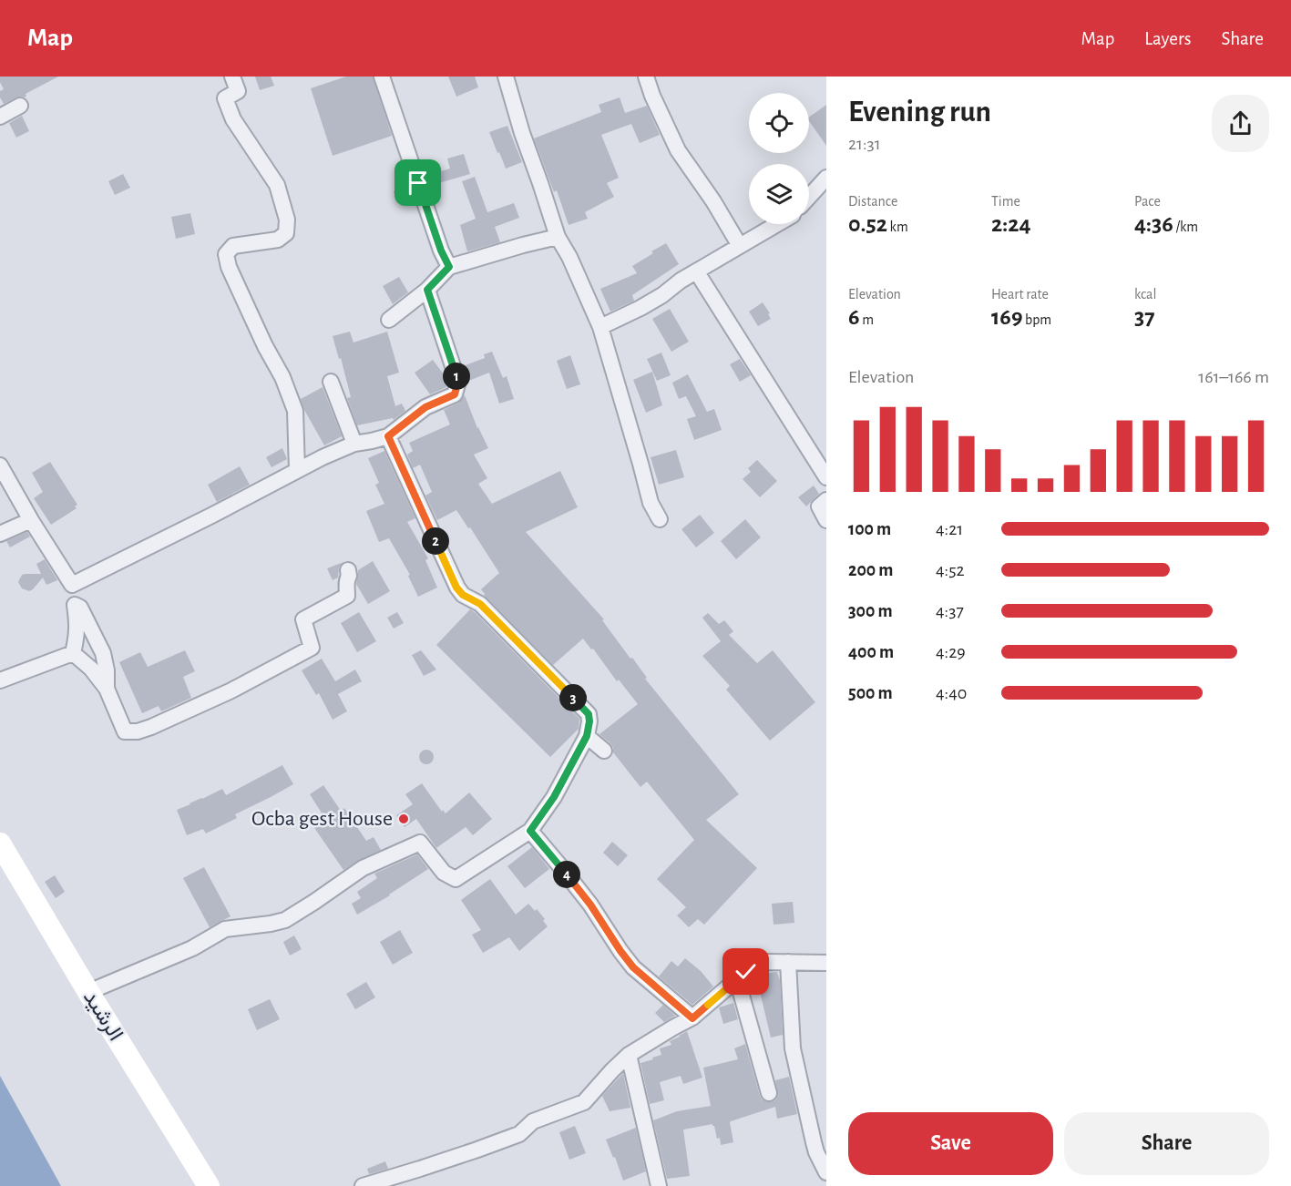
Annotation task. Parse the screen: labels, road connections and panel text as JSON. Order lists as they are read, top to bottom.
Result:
{
  "streets": {
    "main road": ["الرشيد"]
  },
  "places": ["Ocba gest House"],
  "page": {
    "header": "Map",
    "nav": ["Map", "Layers", "Share"],
    "heading": ["Evening run", "21:31"],
    "stats": [
      ["Distance", "0.52 km"],
      ["Time", "2:24"],
      ["Pace", "4:36 /km"],
      ["Elevation", "6 m"],
      ["Heart rate", "169 bpm"],
      ["kcal", "37"]
    ],
    "chart": ["Elevation", "161–166 m"],
    "pins": [
      "1",
      "2",
      "3",
      "4"
    ],
    "list": [
      {
        "name": "100 m",
        "note": "4:21"
      },
      {
        "name": "200 m",
        "note": "4:52"
      },
      {
        "name": "300 m",
        "note": "4:37"
      },
      {
        "name": "400 m",
        "note": "4:29"
      },
      {
        "name": "500 m",
        "note": "4:40"
      }
    ],
    "buttons": ["Save", "Share"]
  }
}
